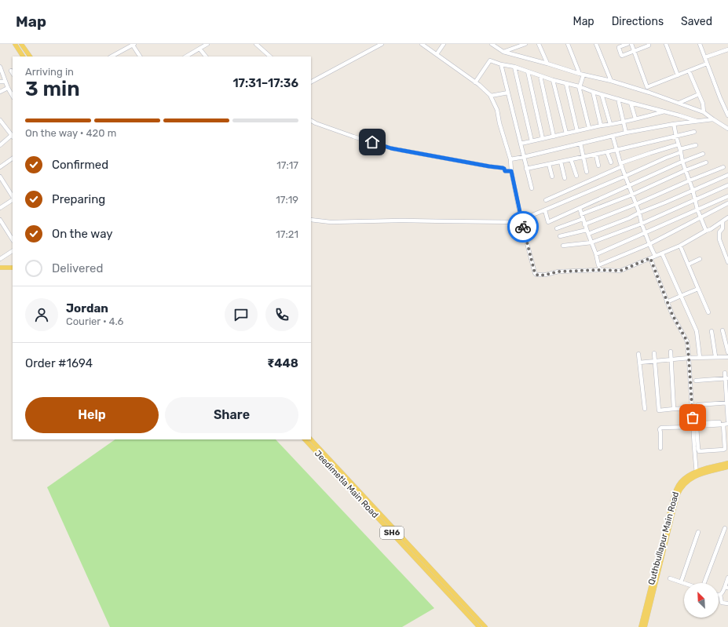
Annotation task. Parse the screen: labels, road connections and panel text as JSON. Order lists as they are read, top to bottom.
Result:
{
  "streets": {
    "main road": ["Jeedimetla Main Road", "SH6", "Quthbullapur Main Road"]
  },
  "north": "top left",
  "page": {
    "header": "Map",
    "nav": ["Map", "Directions", "Saved"],
    "heading": ["3 min", "Arriving in", "17:31–17:36"],
    "panel": [
      "Jordan",
      "Courier · 4.6",
      "Order #1694",
      "₹448"
    ],
    "bar": "On the way · 420 m",
    "list": [
      ["Confirmed", "17:17"],
      ["Preparing", "17:19"],
      ["On the way", "17:21"],
      "Delivered"
    ],
    "buttons": ["Help", "Share"]
  }
}
